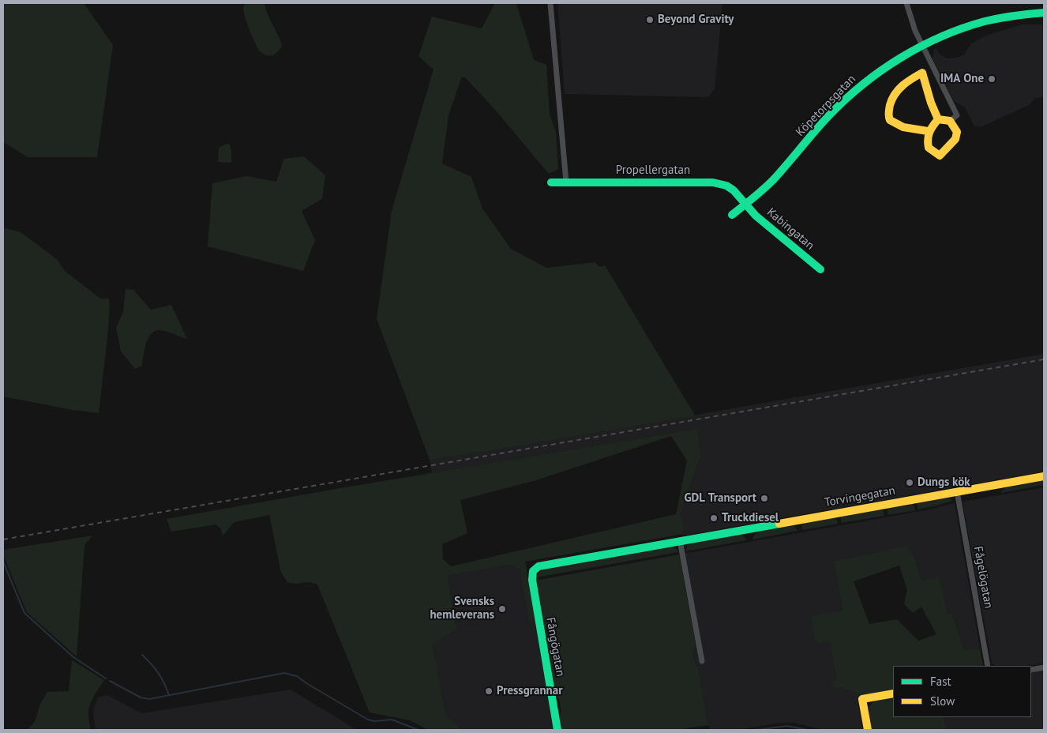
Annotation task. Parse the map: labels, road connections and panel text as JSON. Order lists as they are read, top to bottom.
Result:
{
  "streets": {
    "street": [
      "Köpetorpsgatan",
      "Propellergatan",
      "Kabingatan",
      "Torvingegatan",
      "Fågelögatan",
      "Fångögatan"
    ]
  },
  "crossings": [
    ["Köpetorpsgatan", "Propellergatan"],
    ["Köpetorpsgatan", "Kabingatan"],
    ["Propellergatan", "Kabingatan"],
    ["Torvingegatan", "Fågelögatan"],
    ["Torvingegatan", "Fångögatan"]
  ],
  "places": [
    "Beyond Gravity",
    "IMA One",
    "Dungs kök",
    "GDL Transport",
    "Truckdiesel",
    "Svensks hemleverans",
    "Pressgrannar"
  ],
  "legend": ["Fast", "Slow"]
}
